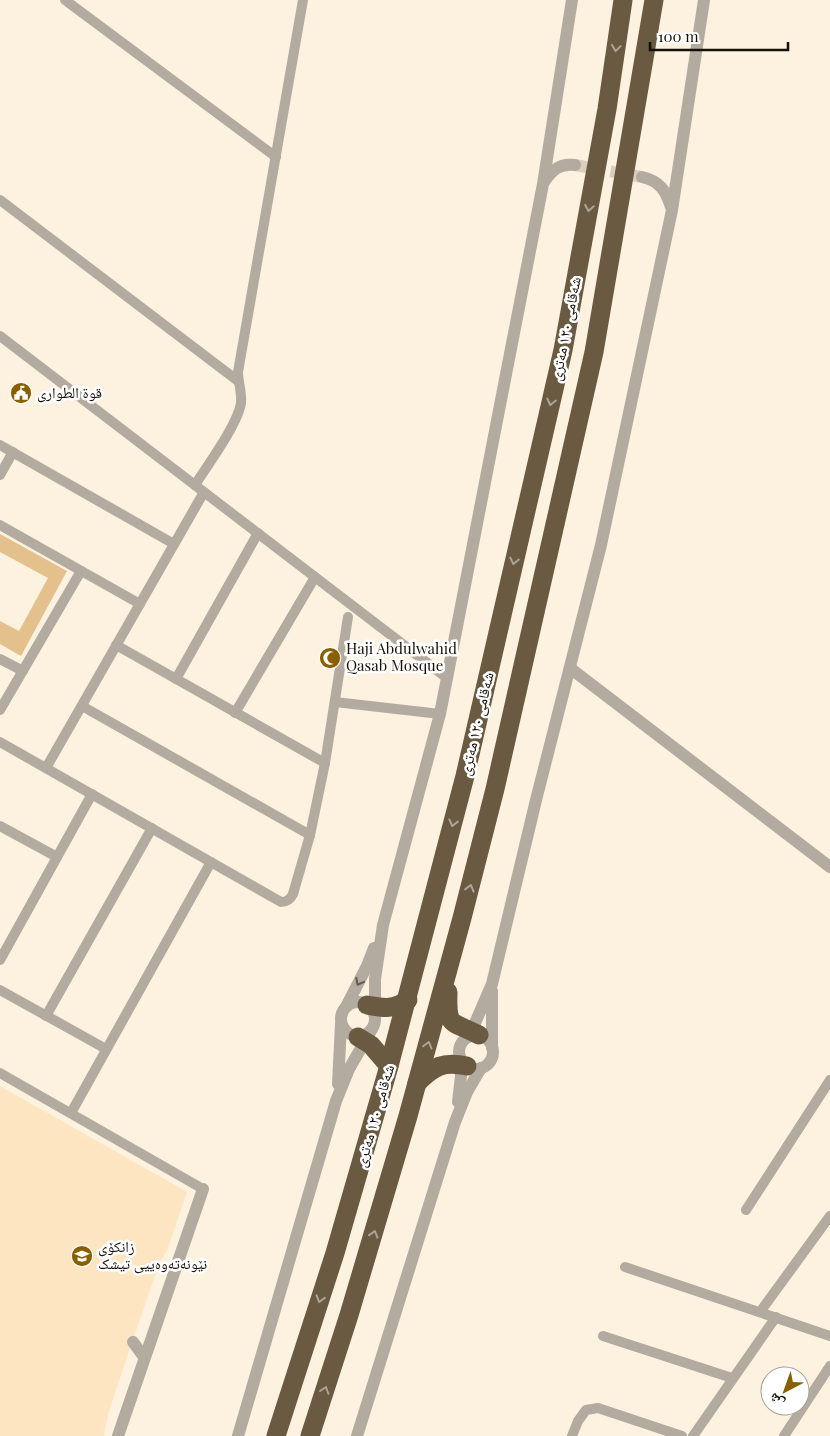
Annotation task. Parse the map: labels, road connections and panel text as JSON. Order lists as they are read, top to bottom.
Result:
{
  "streets": {
    "highway": ["شەقامی ١٢٠ مەتری"]
  },
  "places": {
    "public building": ["قوة الطواری"],
    "mosque": ["Haji Abdulwahid Qasab Mosque"],
    "school or university": ["زانکۆی نێونەتەوەییی تیشک"]
  },
  "scale_bar": "100 m",
  "north": "bottom left"
}
